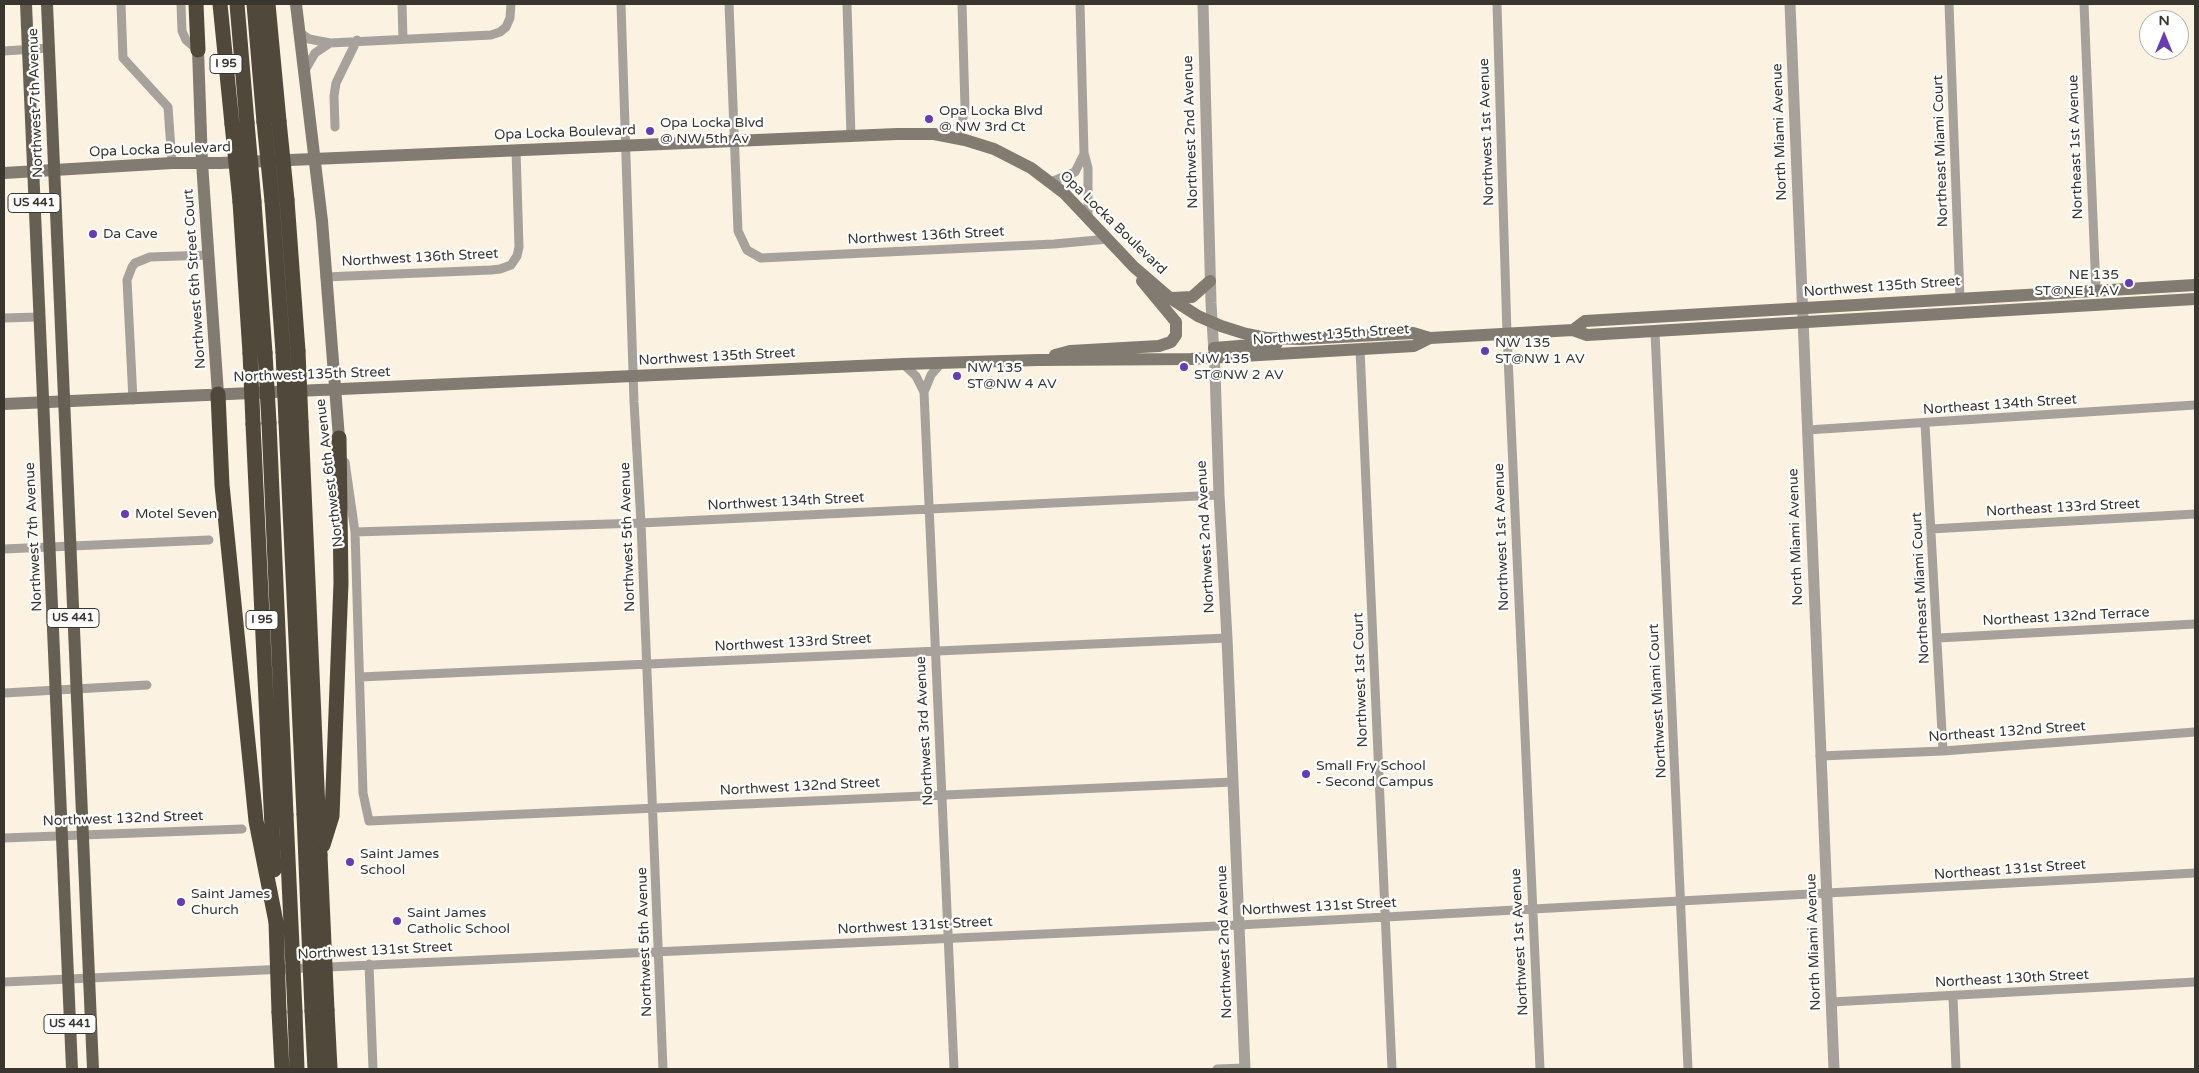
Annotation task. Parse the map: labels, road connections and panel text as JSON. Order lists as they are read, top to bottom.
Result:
{
  "streets": {
    "highway": ["I 95"],
    "main road": [
      "Northwest 7th Avenue",
      "Opa Locka Boulevard",
      "US 441",
      "Northwest 6th Street Court",
      "Northwest 135th Street",
      "Northwest 6th Avenue"
    ],
    "street": [
      "Northwest 2nd Avenue",
      "Northwest 1st Avenue",
      "North Miami Avenue",
      "Northeast 1st Avenue",
      "Northeast Miami Court",
      "Northwest 136th Street",
      "Northeast 134th Street",
      "Northwest 134th Street",
      "Northeast 133rd Street",
      "Northwest 5th Avenue",
      "Northeast 132nd Terrace",
      "Northwest 133rd Street",
      "Northwest 1st Court",
      "Northwest Miami Court",
      "Northwest 3rd Avenue",
      "Northeast 132nd Street",
      "Northwest 132nd Street",
      "Northeast 131st Street",
      "Northwest 131st Street",
      "Northeast 130th Street"
    ]
  },
  "crossings": [
    ["Northwest 7th Avenue", "Opa Locka Boulevard"],
    ["Northwest 7th Avenue", "Northwest 135th Street"],
    ["Northwest 7th Avenue", "Northwest 132nd Street"],
    ["Northwest 7th Avenue", "Northwest 131st Street"],
    ["Northwest 2nd Avenue", "Opa Locka Boulevard"],
    ["Northwest 2nd Avenue", "Northwest 135th Street"],
    ["Northwest 2nd Avenue", "Northwest 134th Street"],
    ["Northwest 2nd Avenue", "Northwest 133rd Street"],
    ["Northwest 2nd Avenue", "Northwest 132nd Street"],
    ["Northwest 2nd Avenue", "Northwest 131st Street"],
    ["Northwest 1st Avenue", "Northwest 135th Street"],
    ["Northwest 1st Avenue", "Northwest 131st Street"],
    ["North Miami Avenue", "Northwest 135th Street"],
    ["North Miami Avenue", "Northeast 134th Street"],
    ["North Miami Avenue", "Northeast 132nd Street"],
    ["North Miami Avenue", "Northeast 131st Street"],
    ["North Miami Avenue", "Northwest 131st Street"],
    ["North Miami Avenue", "Northeast 130th Street"],
    ["Opa Locka Boulevard", "Northwest 136th Street"],
    ["Opa Locka Boulevard", "Northwest 6th Street Court"],
    ["Opa Locka Boulevard", "Northwest 135th Street"],
    ["Opa Locka Boulevard", "Northwest 6th Avenue"],
    ["Opa Locka Boulevard", "Northwest 5th Avenue"],
    ["Northeast 1st Avenue", "Northwest 135th Street"],
    ["Northeast Miami Court", "Northwest 135th Street"],
    ["Northeast Miami Court", "Northeast 134th Street"],
    ["Northeast Miami Court", "Northeast 133rd Street"],
    ["Northeast Miami Court", "Northeast 132nd Terrace"],
    ["Northeast Miami Court", "Northeast 132nd Street"],
    ["Northwest 136th Street", "Northwest 6th Avenue"],
    ["Northwest 6th Street Court", "Northwest 135th Street"],
    ["Northwest 135th Street", "Northwest 6th Avenue"],
    ["Northwest 135th Street", "Northwest 5th Avenue"],
    ["Northwest 135th Street", "Northwest 1st Court"],
    ["Northwest 135th Street", "Northwest Miami Court"],
    ["Northwest 135th Street", "Northwest 3rd Avenue"],
    ["Northwest 6th Avenue", "Northwest 134th Street"],
    ["Northwest 6th Avenue", "Northwest 133rd Street"],
    ["Northwest 6th Avenue", "Northwest 132nd Street"],
    ["Northwest 134th Street", "Northwest 5th Avenue"],
    ["Northwest 134th Street", "Northwest 3rd Avenue"],
    ["Northwest 5th Avenue", "Northwest 133rd Street"],
    ["Northwest 5th Avenue", "Northwest 132nd Street"],
    ["Northwest 5th Avenue", "Northwest 131st Street"],
    ["Northwest 133rd Street", "Northwest 3rd Avenue"],
    ["Northwest 1st Court", "Northwest 131st Street"],
    ["Northwest Miami Court", "Northwest 131st Street"],
    ["Northwest 3rd Avenue", "Northwest 132nd Street"],
    ["Northwest 3rd Avenue", "Northwest 131st Street"],
    ["Northeast 131st Street", "Northwest 131st Street"]
  ],
  "places": [
    "Opa Locka Blvd @ NW 3rd Ct",
    "Opa Locka Blvd @ NW 5th Av",
    "Da Cave",
    "NE 135 ST@NE 1 AV",
    "NW 135 ST@NW 1 AV",
    "NW 135 ST@NW 2 AV",
    "NW 135 ST@NW 4 AV",
    "Motel Seven",
    "Small Fry School - Second Campus",
    "Saint James School",
    "Saint James Church",
    "Saint James Catholic School"
  ],
  "north": "top"
}
